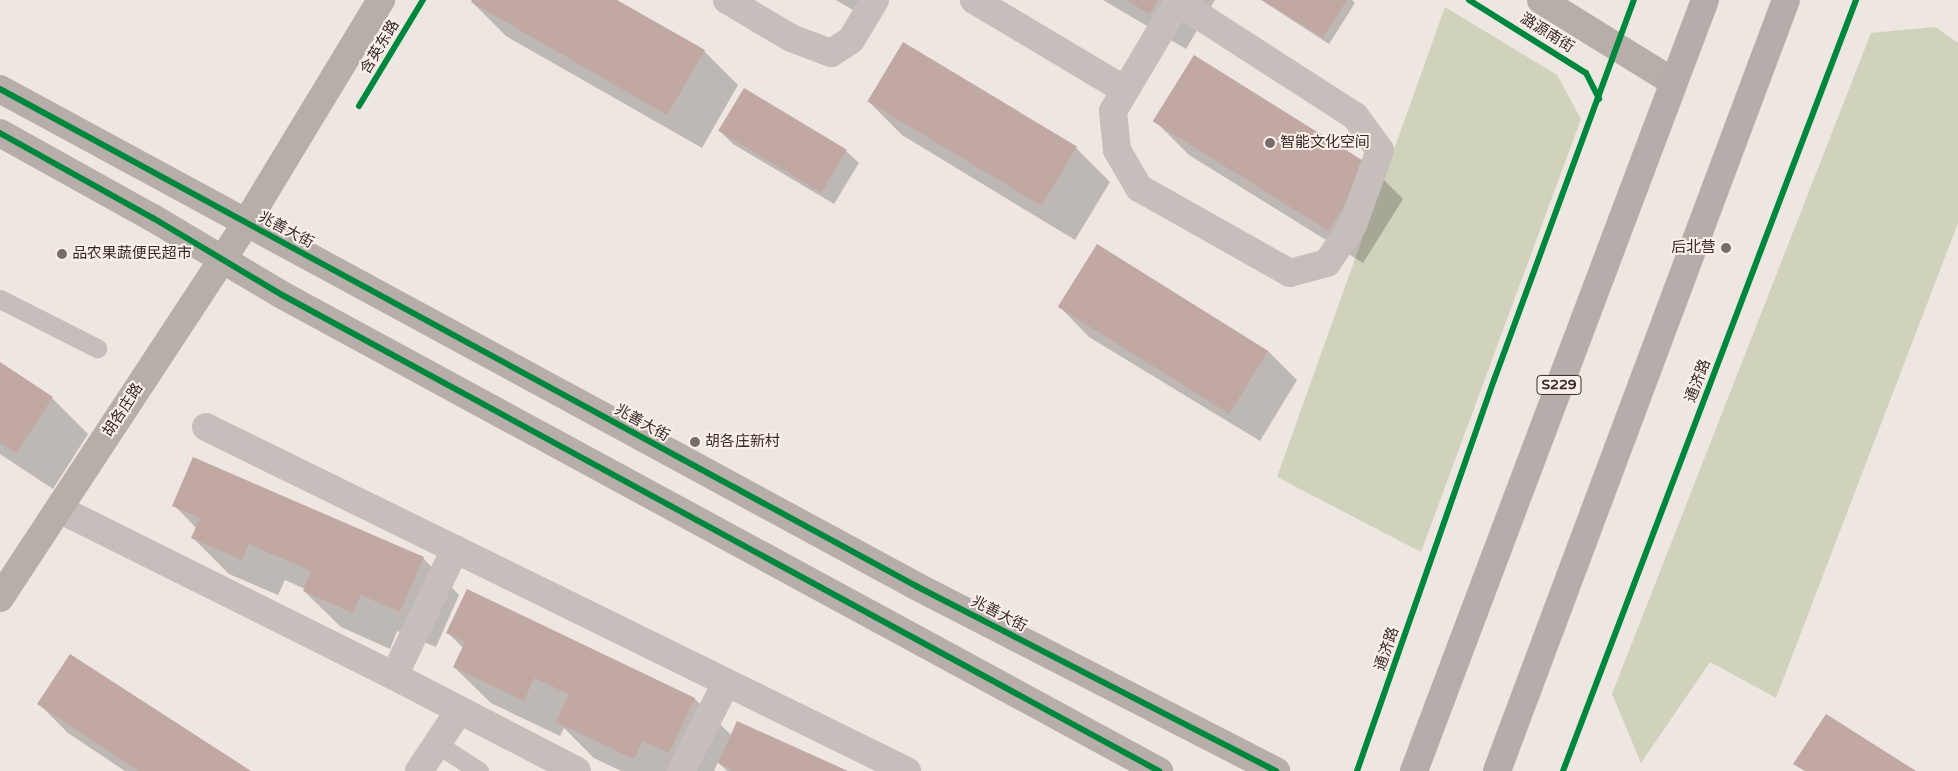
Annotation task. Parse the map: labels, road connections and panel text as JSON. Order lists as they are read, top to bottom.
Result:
{
  "streets": {
    "main road": [
      "潞源南街",
      "含英东路",
      "兆善大街",
      "S229",
      "胡各庄路"
    ],
    "cycle path": ["通济路"]
  },
  "crossings": [
    ["潞源南街", "S229"],
    ["含英东路", "兆善大街"],
    ["含英东路", "胡各庄路"],
    ["兆善大街", "胡各庄路"]
  ],
  "places": [
    "智能文化空间",
    "后北营",
    "品农果蔬便民超市",
    "胡各庄新村"
  ]
}
